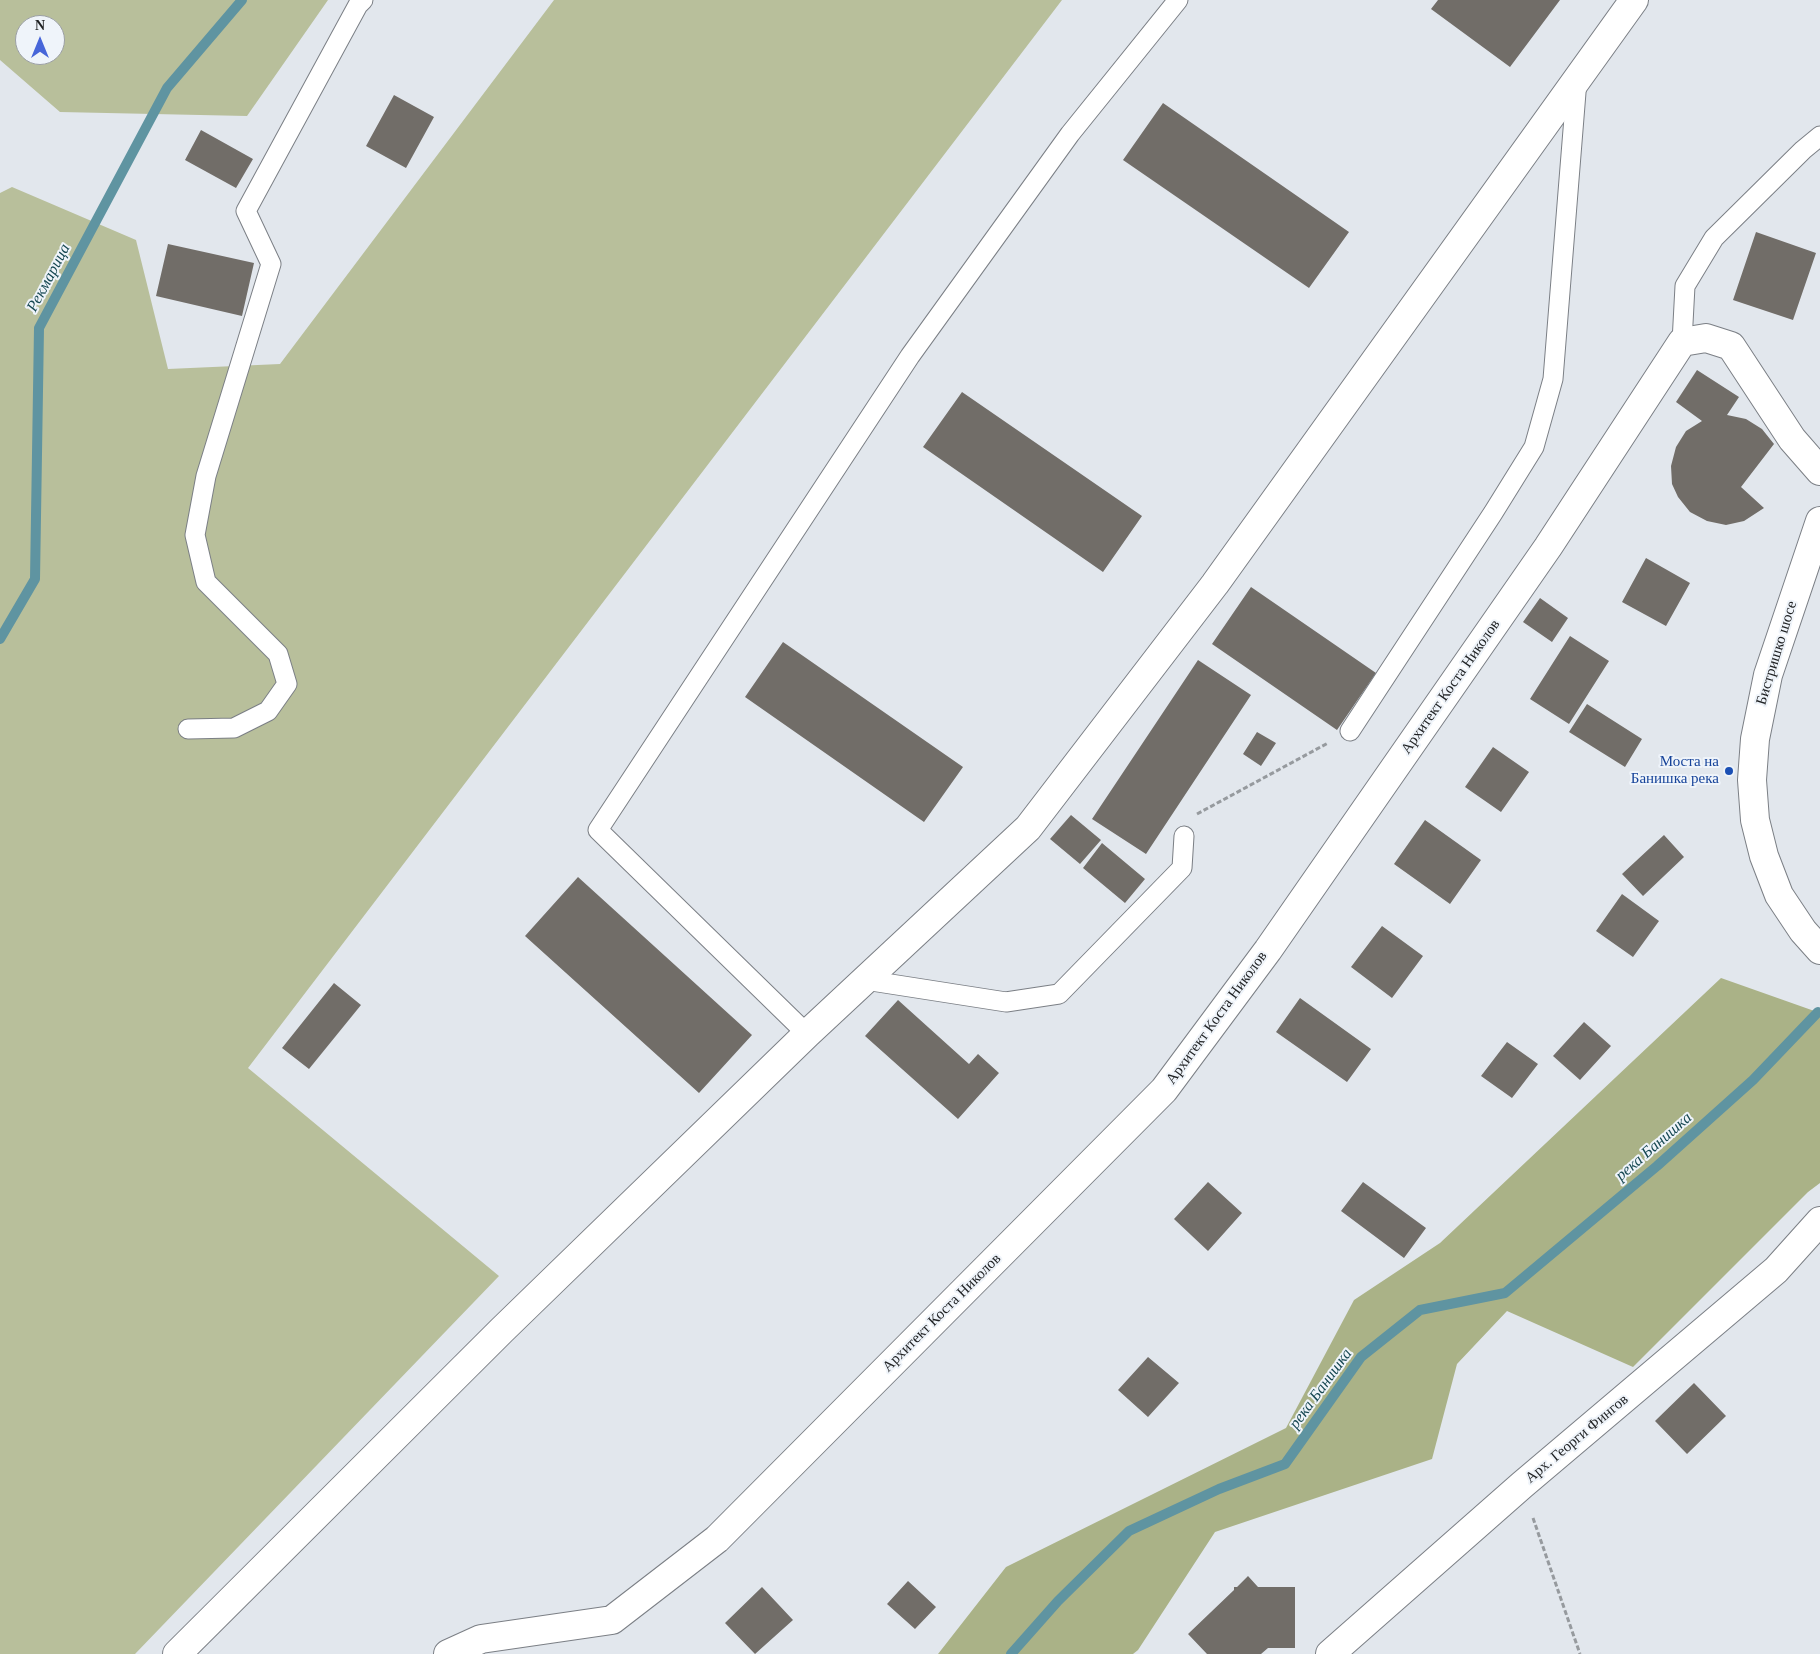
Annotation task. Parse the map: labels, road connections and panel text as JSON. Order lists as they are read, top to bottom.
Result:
{
  "streets": {
    "street": ["Бистришко шосе", "Архитект Коста Николов", "Арх. Георги Фингов"]
  },
  "water": ["Рекмарица", "река Банишка"],
  "places": ["Моста на Банишка река"],
  "north": "top"
}
